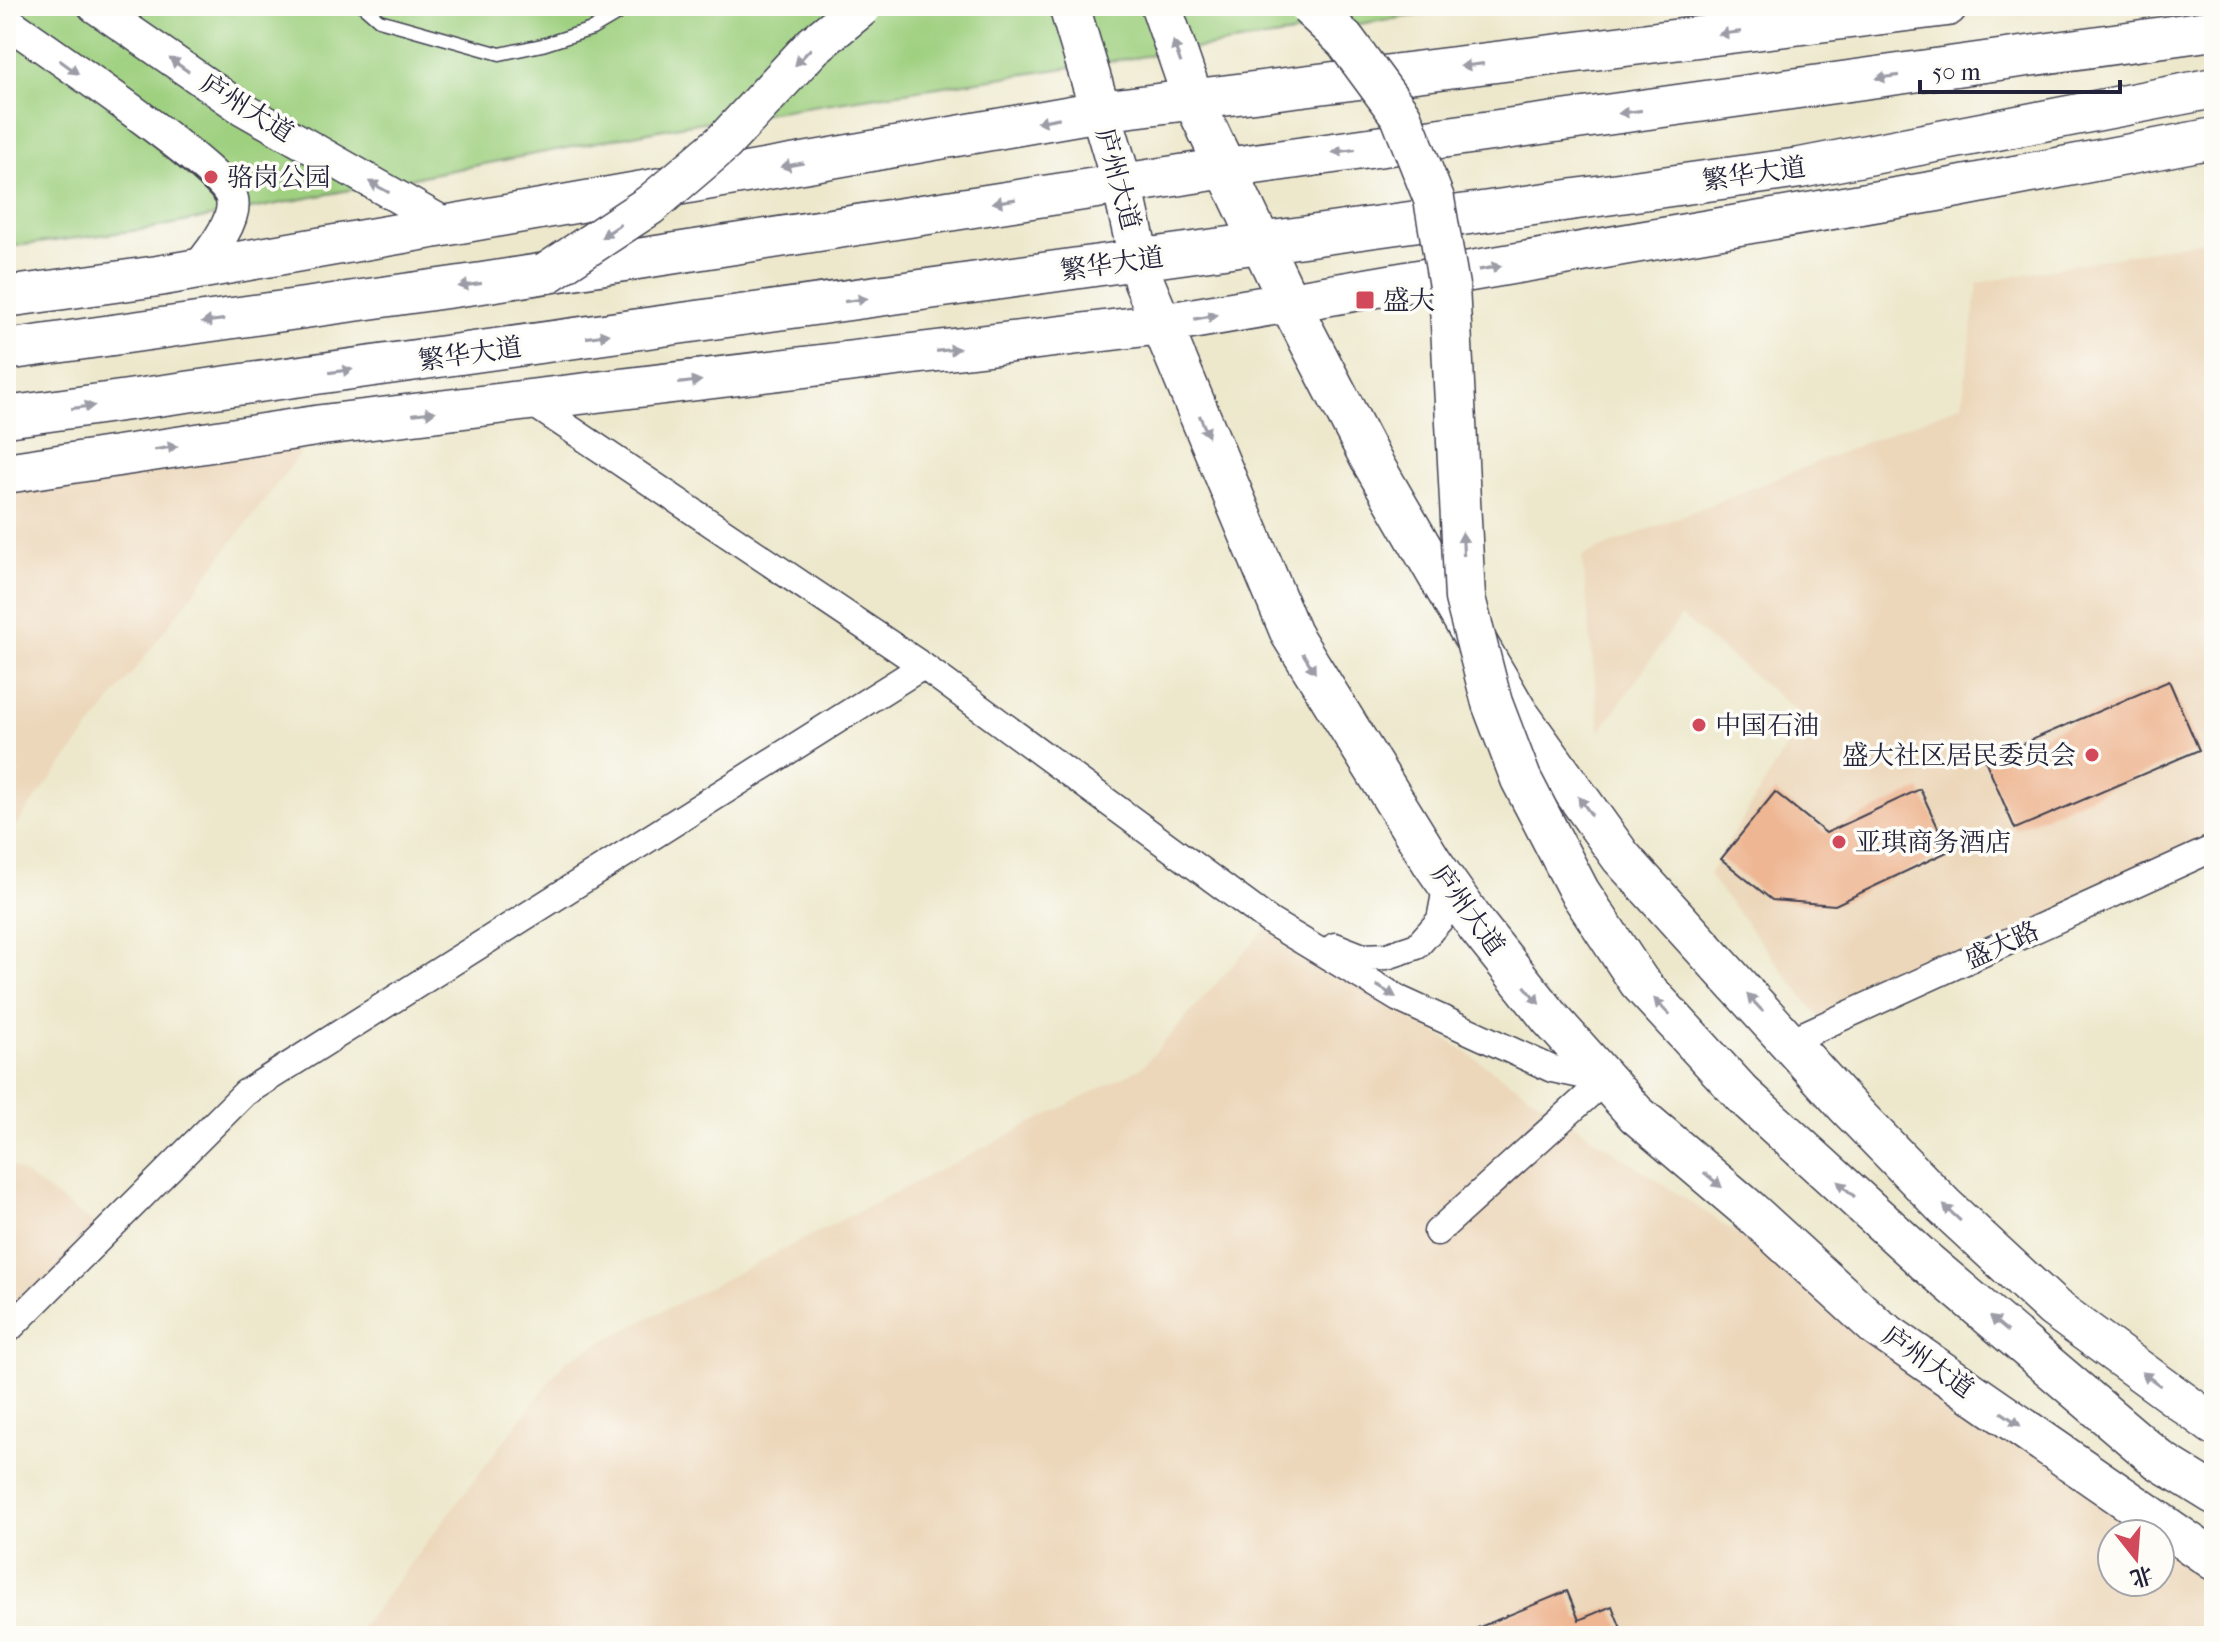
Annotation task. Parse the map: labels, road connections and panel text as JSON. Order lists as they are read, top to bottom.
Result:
{
  "streets": {
    "main road": ["庐州大道", "繁华大道"],
    "street": ["盛大路"]
  },
  "crossings": [
    ["庐州大道", "繁华大道"]
  ],
  "places": {
    "other": [
      "骆岗公园",
      "中国石油",
      "盛大社区居民委员会",
      "亚琪商务酒店"
    ],
    "transit": ["盛大"]
  },
  "scale_bar": "50 m",
  "north": "bottom"
}
